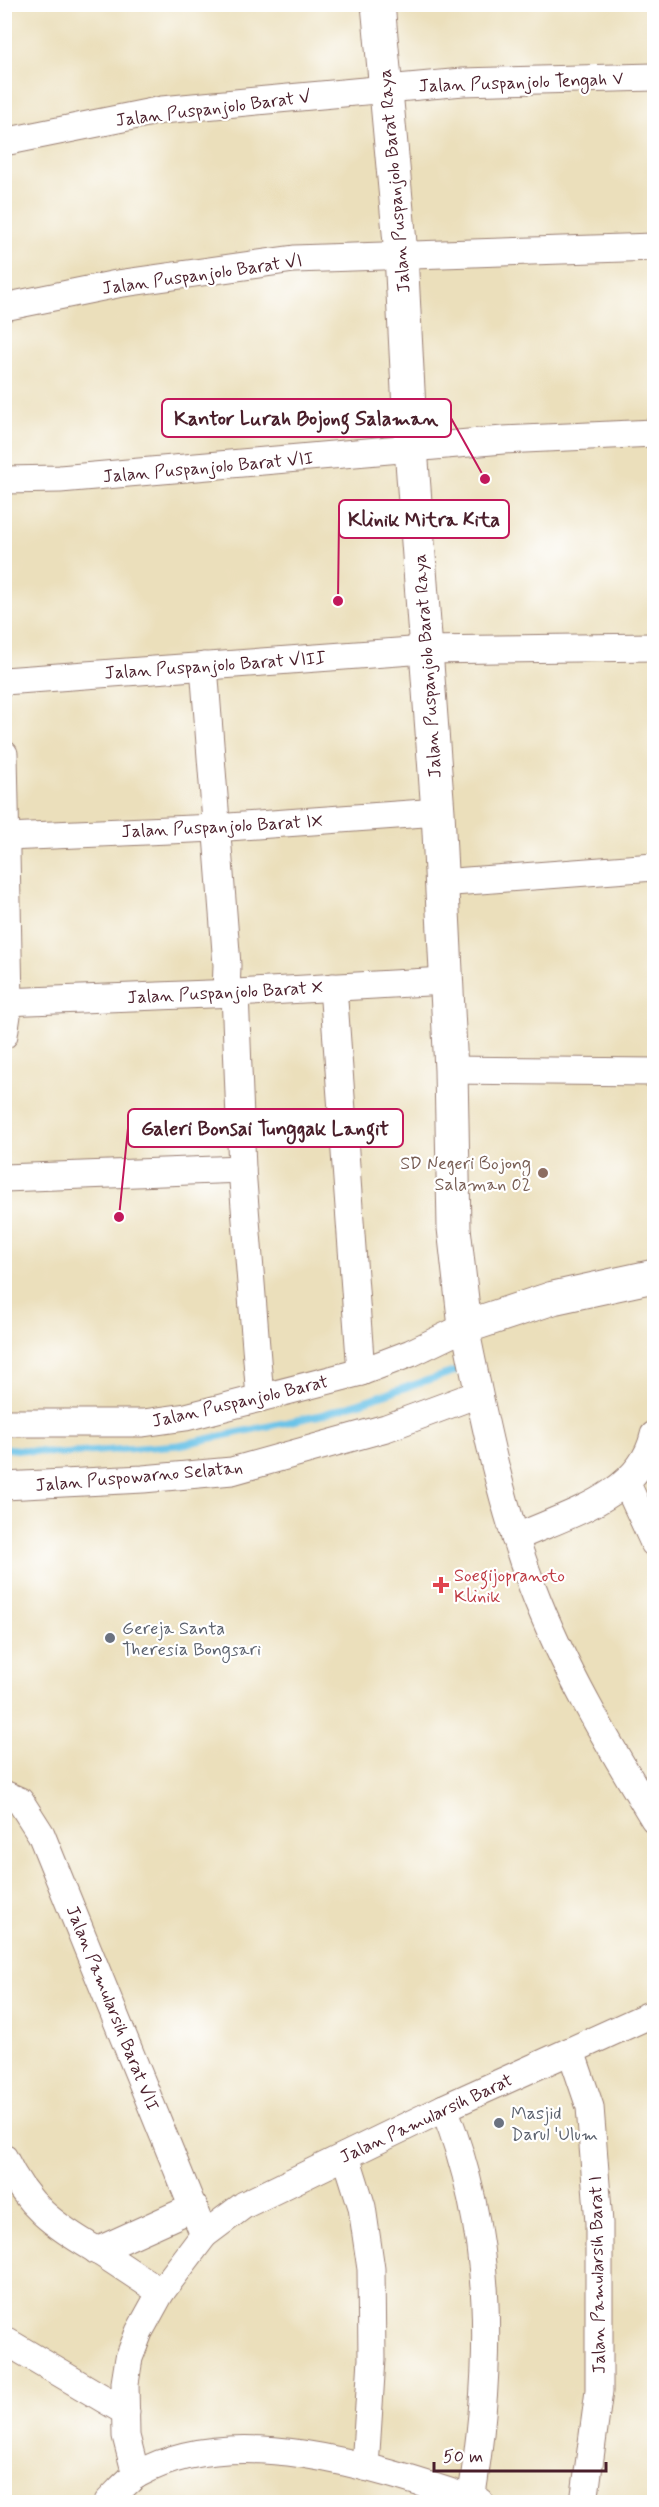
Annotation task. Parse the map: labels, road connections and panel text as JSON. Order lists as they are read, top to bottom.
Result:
{
  "streets": {
    "street": [
      "Jalan Puspanjolo Tengah V",
      "Jalan Puspanjolo Barat V",
      "Jalan Puspanjolo Barat Raya",
      "Jalan Puspanjolo Barat VI",
      "Jalan Puspanjolo Barat VII",
      "Jalan Puspanjolo Barat VIII",
      "Jalan Puspanjolo Barat IX",
      "Jalan Puspanjolo Barat X",
      "Jalan Puspanjolo Barat",
      "Jalan Puspowarno Selatan",
      "Jalan Pamularsih Barat VII",
      "Jalan Pamularsih Barat",
      "Jalan Pamularsih Barat I"
    ]
  },
  "crossings": [
    ["Jalan Puspanjolo Tengah V", "Jalan Puspanjolo Barat V"],
    ["Jalan Puspanjolo Tengah V", "Jalan Puspanjolo Barat Raya"],
    ["Jalan Puspanjolo Barat V", "Jalan Puspanjolo Barat Raya"],
    ["Jalan Puspanjolo Barat Raya", "Jalan Puspanjolo Barat VI"],
    ["Jalan Puspanjolo Barat Raya", "Jalan Puspanjolo Barat VII"],
    ["Jalan Puspanjolo Barat Raya", "Jalan Puspanjolo Barat VIII"],
    ["Jalan Puspanjolo Barat Raya", "Jalan Puspanjolo Barat IX"],
    ["Jalan Puspanjolo Barat Raya", "Jalan Puspanjolo Barat X"],
    ["Jalan Puspanjolo Barat Raya", "Jalan Puspanjolo Barat"],
    ["Jalan Pamularsih Barat VII", "Jalan Pamularsih Barat"],
    ["Jalan Pamularsih Barat", "Jalan Pamularsih Barat I"]
  ],
  "places": {
    "other": [
      "Kantor Lurah Bojong Salaman",
      "Klinik Mitra Kita",
      "SD Negeri Bojong Salaman 02",
      "Galeri Bonsai Tunggak Langit",
      "Gereja Santa Theresia Bongsari",
      "Masjid Darul 'Ulum"
    ],
    "health": ["Soegijopranoto Klinik"]
  },
  "scale_bar": "50 m"
}
